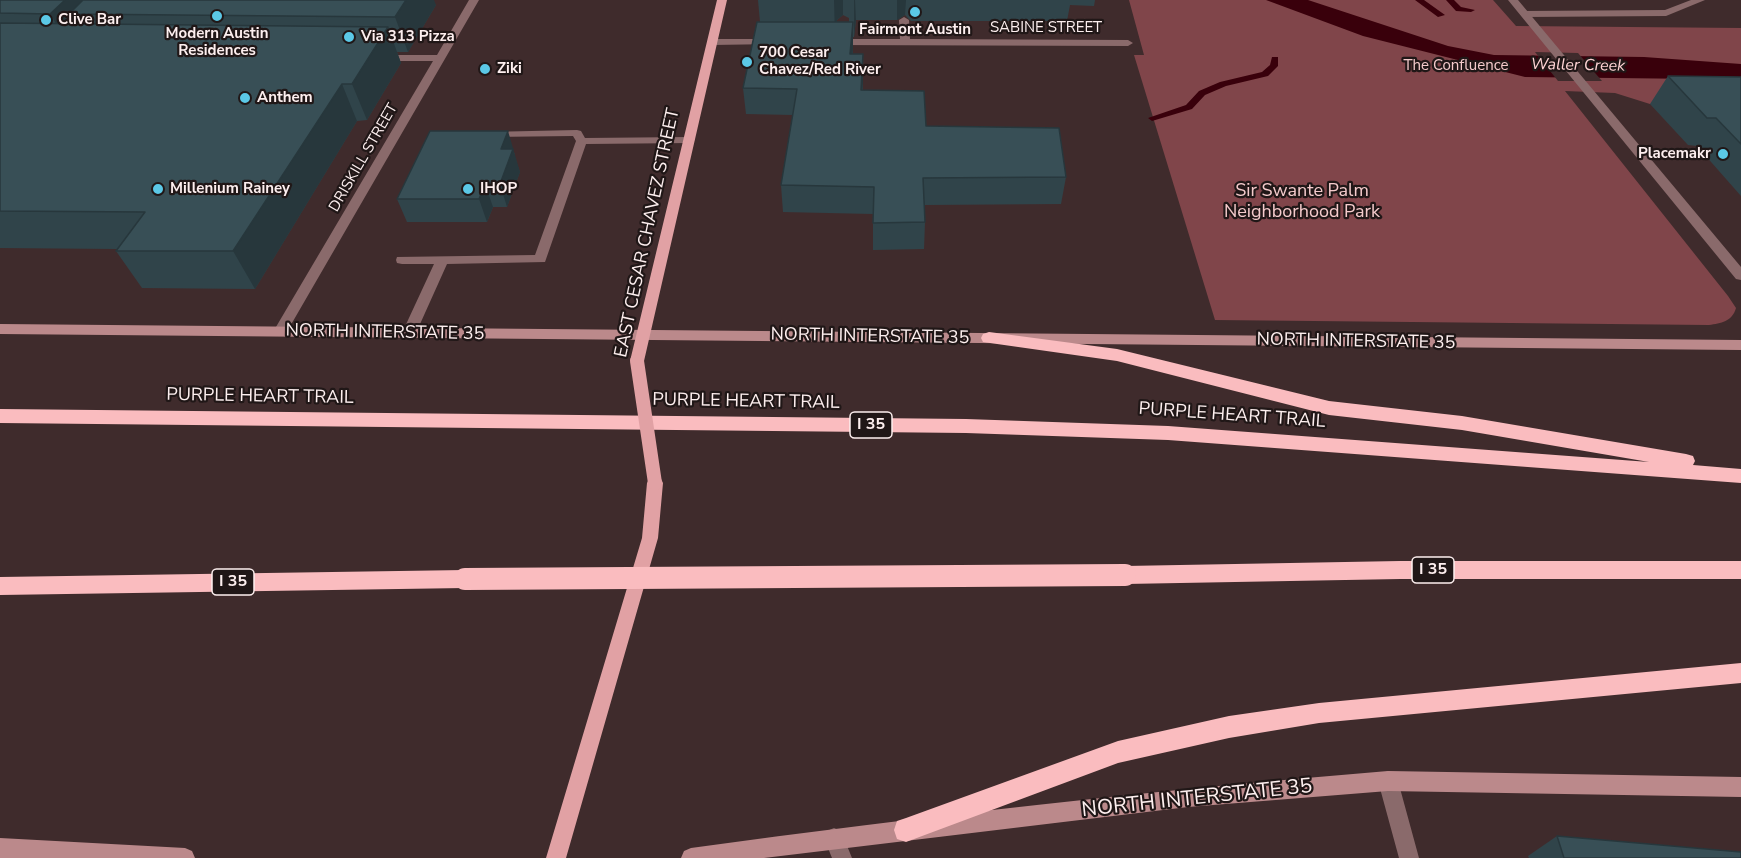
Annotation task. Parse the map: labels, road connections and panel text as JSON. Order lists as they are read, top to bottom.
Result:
{
  "streets": {
    "highway": ["PURPLE HEART TRAIL", "I 35"],
    "main road": ["EAST CESAR CHAVEZ STREET", "NORTH INTERSTATE 35"],
    "street": ["SABINE STREET", "DRISKILL STREET"]
  },
  "crossings": [
    ["DRISKILL STREET", "NORTH INTERSTATE 35"],
    ["EAST CESAR CHAVEZ STREET", "NORTH INTERSTATE 35"]
  ],
  "water": ["Waller Creek"],
  "parks": ["The Confluence", "Sir Swante Palm Neighborhood Park"],
  "places": [
    "Fairmont Austin",
    "Modern Austin Residences",
    "Clive Bar",
    "Via 313 Pizza",
    "700 Cesar Chavez/Red River",
    "Ziki",
    "Anthem",
    "Placemakr",
    "Millenium Rainey",
    "IHOP"
  ]
}
